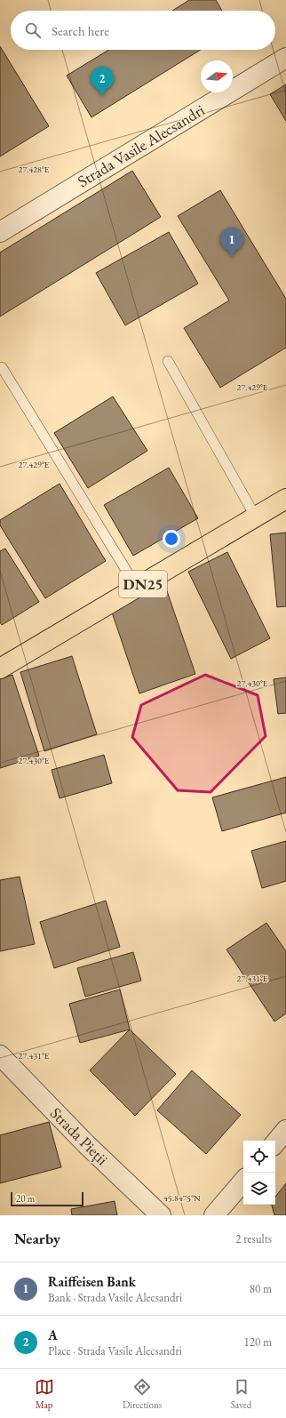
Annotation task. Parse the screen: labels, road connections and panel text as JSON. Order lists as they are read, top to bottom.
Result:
{
  "streets": {
    "main road": ["DN25"],
    "street": ["Strada Vasile Alecsandri", "Strada Pieții"]
  },
  "scale_bar": "20 m",
  "north": "right",
  "page": {
    "search": "Search here",
    "pins": ["2", "1"],
    "scale": "20 m",
    "heading": ["Nearby", "2 results"],
    "list": [
      {
        "mark": "1",
        "name": "Raiffeisen Bank",
        "note": "Bank · Strada Vasile Alecsandri",
        "value": "80 m"
      },
      {
        "mark": "2",
        "name": "A",
        "note": "Place · Strada Vasile Alecsandri",
        "value": "120 m"
      }
    ],
    "nav": ["Map", "Directions", "Saved"]
  },
  "coordinates": [
    "27.428°E",
    "27.429°E",
    "27.430°E",
    "27.431°E",
    "45.8475°N"
  ]
}
